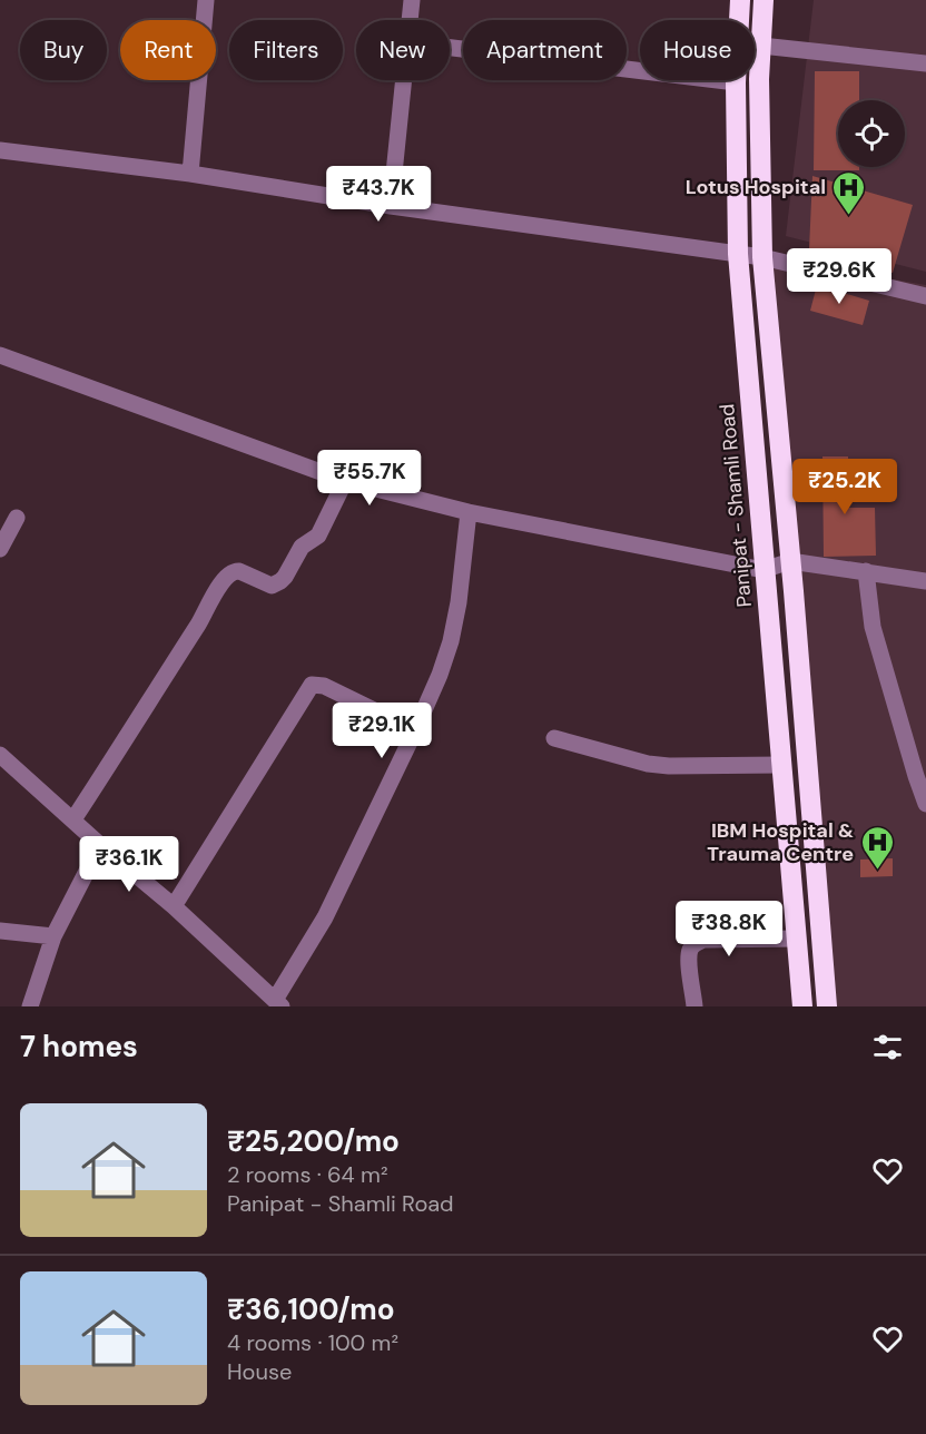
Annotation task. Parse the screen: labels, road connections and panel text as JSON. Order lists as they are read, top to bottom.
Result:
{
  "streets": {
    "highway": ["Panipat - Shamli Road"]
  },
  "places": {
    "hospital": ["Lotus Hospital", "IBM Hospital & Trauma Centre"]
  },
  "page": {
    "chip": [
      "Buy",
      "Rent",
      "Filters",
      "New",
      "Apartment",
      "House"
    ],
    "price": [
      "₹43.7K",
      "₹29.6K",
      "₹55.7K",
      "₹25.2K",
      "₹29.1K",
      "₹36.1K",
      "₹38.8K"
    ],
    "heading": "7 homes",
    "list": [
      {
        "name": "₹25,200/mo",
        "note": "2 rooms · 64 m² · Panipat - Shamli Road"
      },
      {
        "name": "₹36,100/mo",
        "note": "4 rooms · 100 m² · House"
      }
    ]
  }
}
